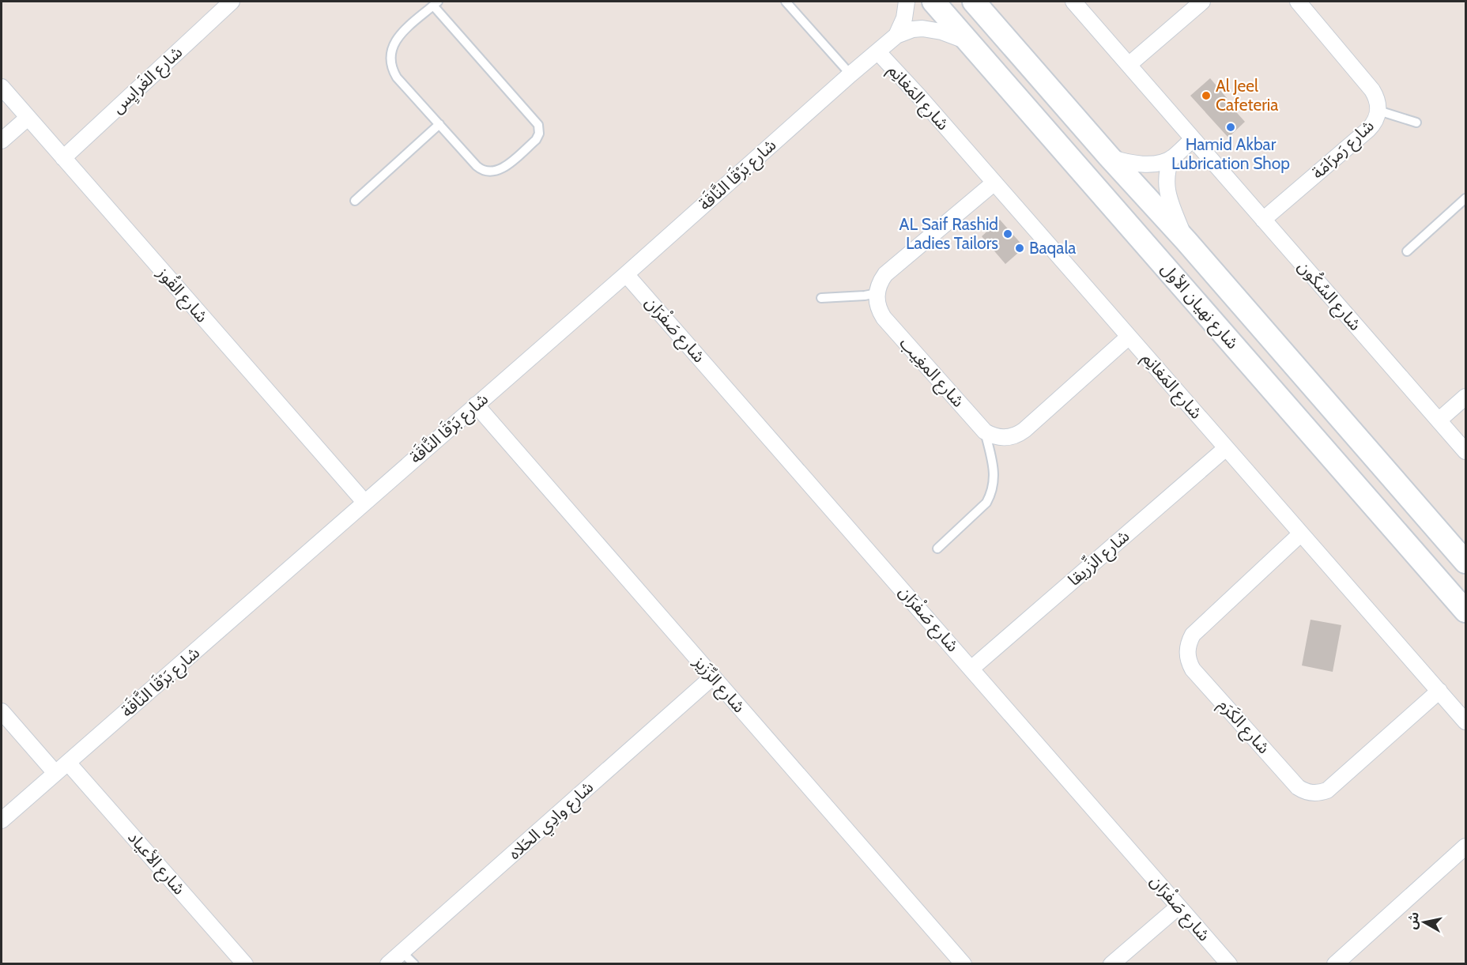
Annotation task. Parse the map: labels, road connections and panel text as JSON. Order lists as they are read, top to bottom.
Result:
{
  "streets": {
    "main road": ["شارع نهيان الأول"],
    "street": [
      "شارع الغَرايِس",
      "شارع المَغانِم",
      "شارع رَمرَامَة",
      "شارع بَرْقَا النَّاقَة",
      "شارع القُوز",
      "شارع السُكُون",
      "شارع صَفْرَان",
      "شارع المغِيب",
      "شارع الزِّريقا",
      "شارع الرِّزَيز",
      "شارع الكَرَم",
      "شارع وادِي الحَلاه",
      "شارع الأعياد"
    ]
  },
  "crossings": [
    ["شارع الغَرايِس", "شارع القُوز"],
    ["شارع المَغانِم", "شارع بَرْقَا النَّاقَة"],
    ["شارع المَغانِم", "شارع الزِّريقا"],
    ["شارع المَغانِم", "شارع الكَرَم"],
    ["شارع رَمرَامَة", "شارع السُكُون"],
    ["شارع بَرْقَا النَّاقَة", "شارع القُوز"],
    ["شارع بَرْقَا النَّاقَة", "شارع نهيان الأول"],
    ["شارع بَرْقَا النَّاقَة", "شارع صَفْرَان"],
    ["شارع بَرْقَا النَّاقَة", "شارع الرِّزَيز"],
    ["شارع بَرْقَا النَّاقَة", "شارع الأعياد"],
    ["شارع صَفْرَان", "شارع الزِّريقا"],
    ["شارع الرِّزَيز", "شارع وادِي الحَلاه"]
  ],
  "places": [
    "Al Jeel Cafeteria",
    "Hamid Akbar Lubrication Shop",
    "AL Saif Rashid Ladies Tailors",
    "Baqala"
  ],
  "north": "left"
}
